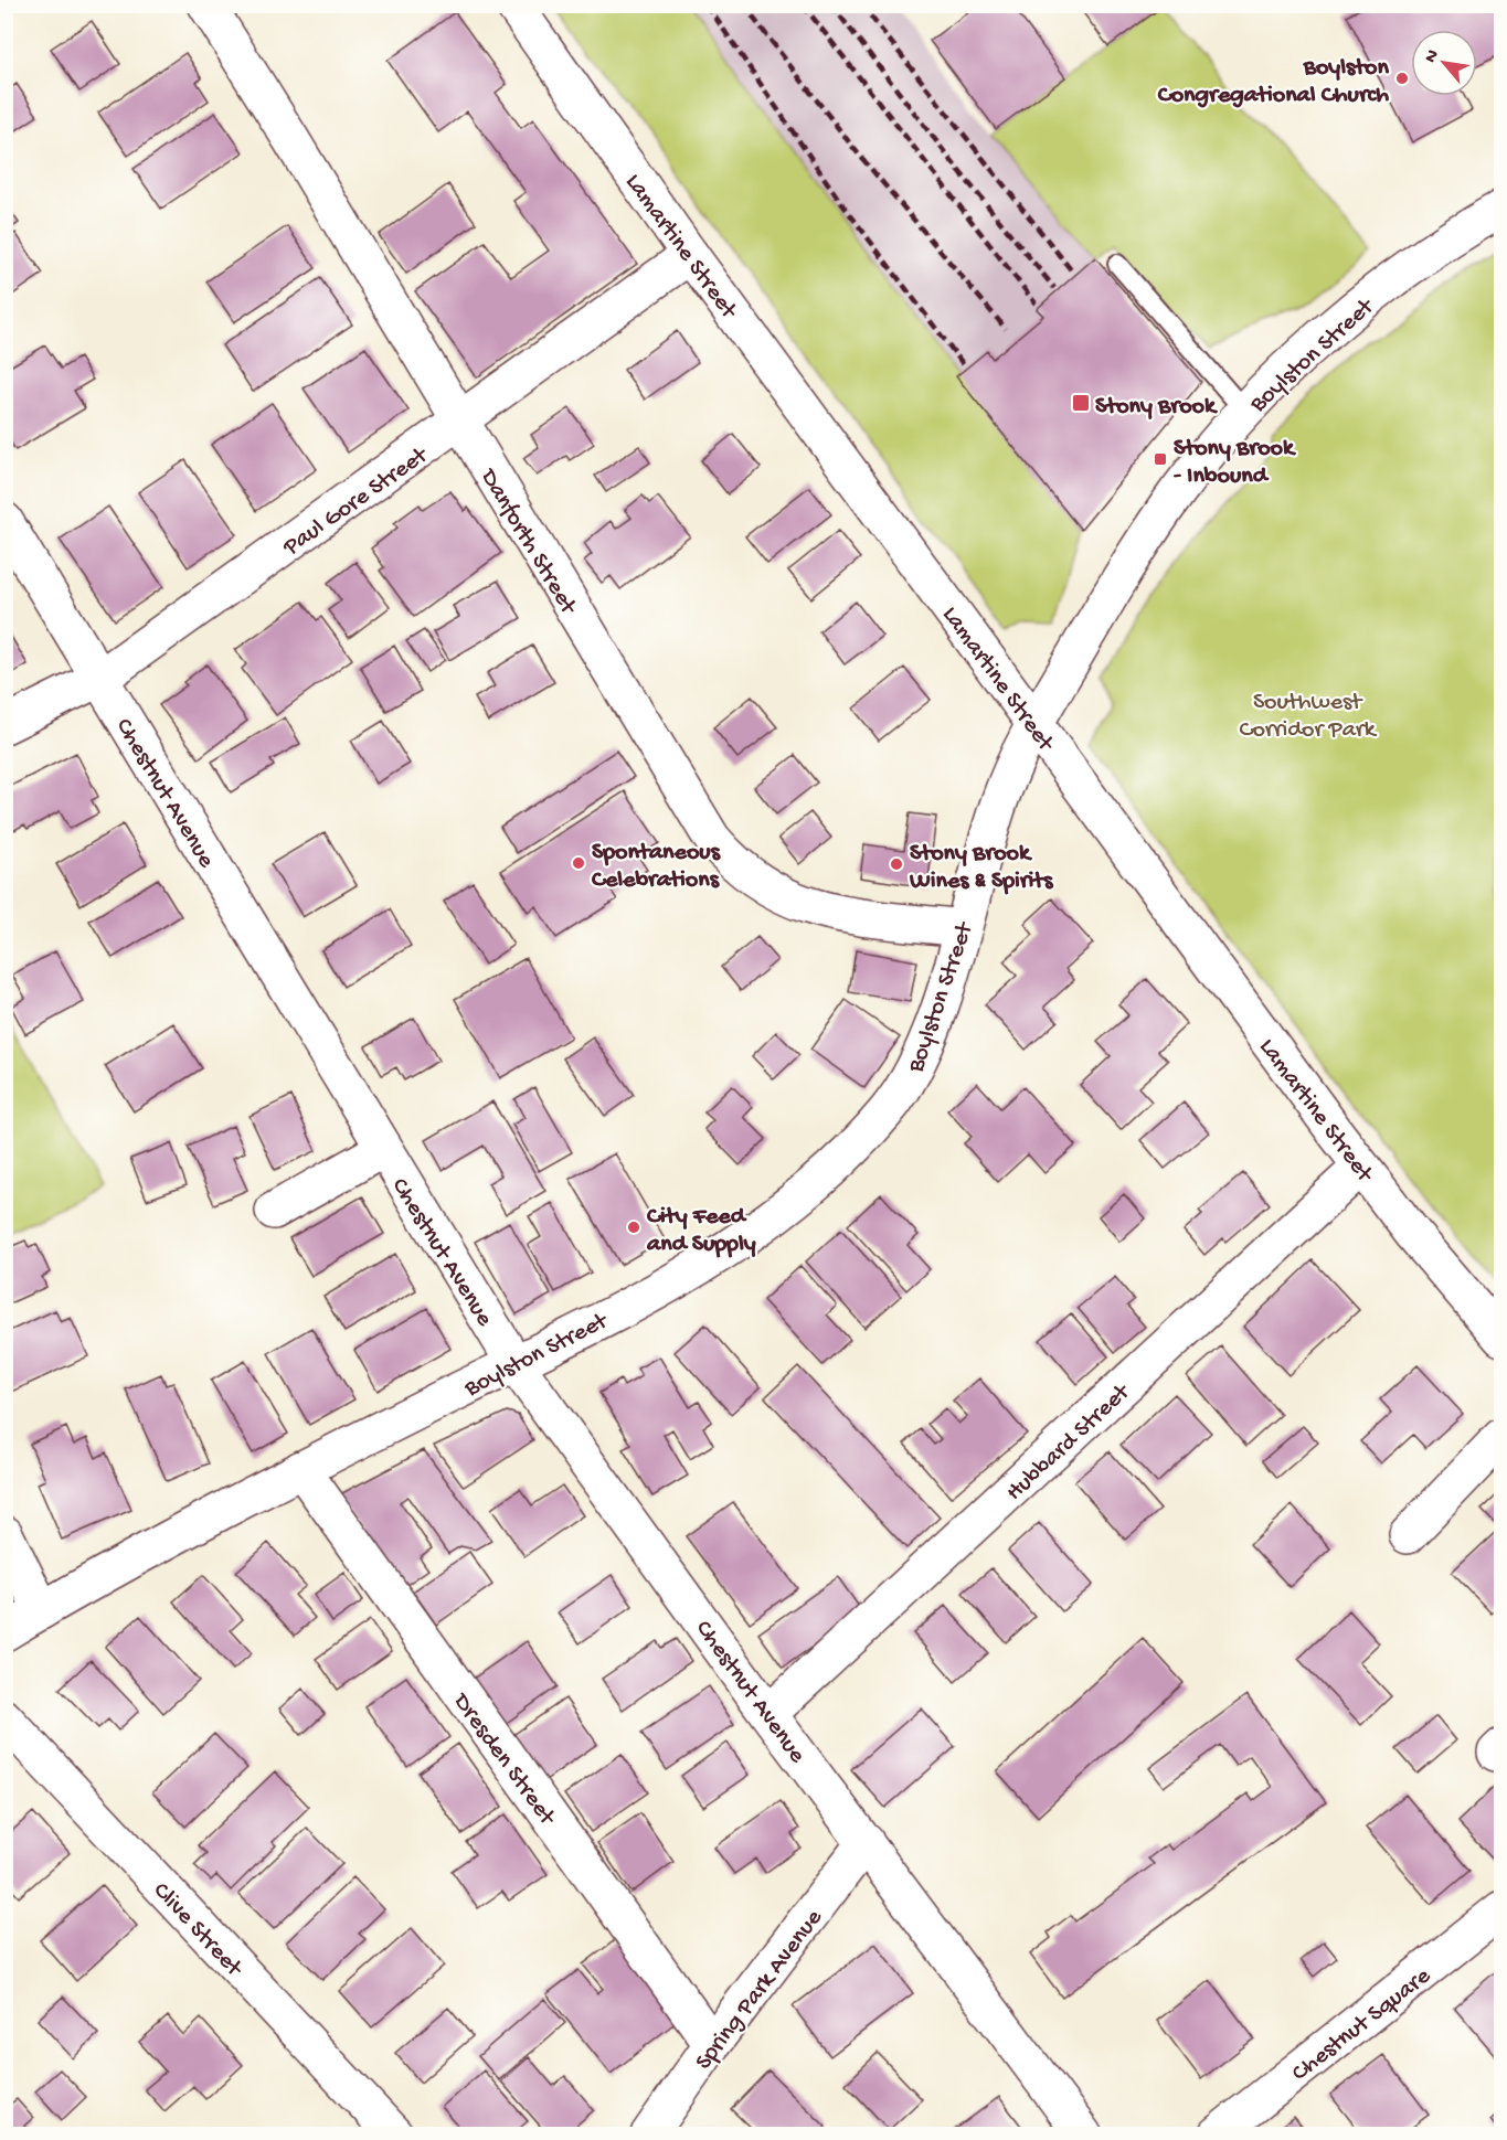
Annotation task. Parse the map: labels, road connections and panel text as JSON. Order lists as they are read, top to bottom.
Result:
{
  "streets": {
    "street": [
      "Lamartine Street",
      "Boylston Street",
      "Paul Gore Street",
      "Danforth Street",
      "Chestnut Avenue",
      "Hubbard Street",
      "Dresden Street",
      "Clive Street",
      "Spring Park Avenue",
      "Chestnut Square"
    ]
  },
  "crossings": [
    ["Lamartine Street", "Boylston Street"],
    ["Lamartine Street", "Paul Gore Street"],
    ["Lamartine Street", "Hubbard Street"],
    ["Boylston Street", "Danforth Street"],
    ["Boylston Street", "Chestnut Avenue"],
    ["Boylston Street", "Dresden Street"],
    ["Paul Gore Street", "Danforth Street"],
    ["Paul Gore Street", "Chestnut Avenue"],
    ["Chestnut Avenue", "Hubbard Street"],
    ["Chestnut Avenue", "Spring Park Avenue"],
    ["Dresden Street", "Spring Park Avenue"]
  ],
  "parks": ["Southwest Corridor Park"],
  "places": {
    "other": [
      "Boylston Congregational Church",
      "Spontaneous Celebrations",
      "Stony Brook Wines & Spirits",
      "City Feed and Supply"
    ],
    "transit": ["Stony Brook", "Stony Brook - Inbound"]
  },
  "north": "top left"
}
